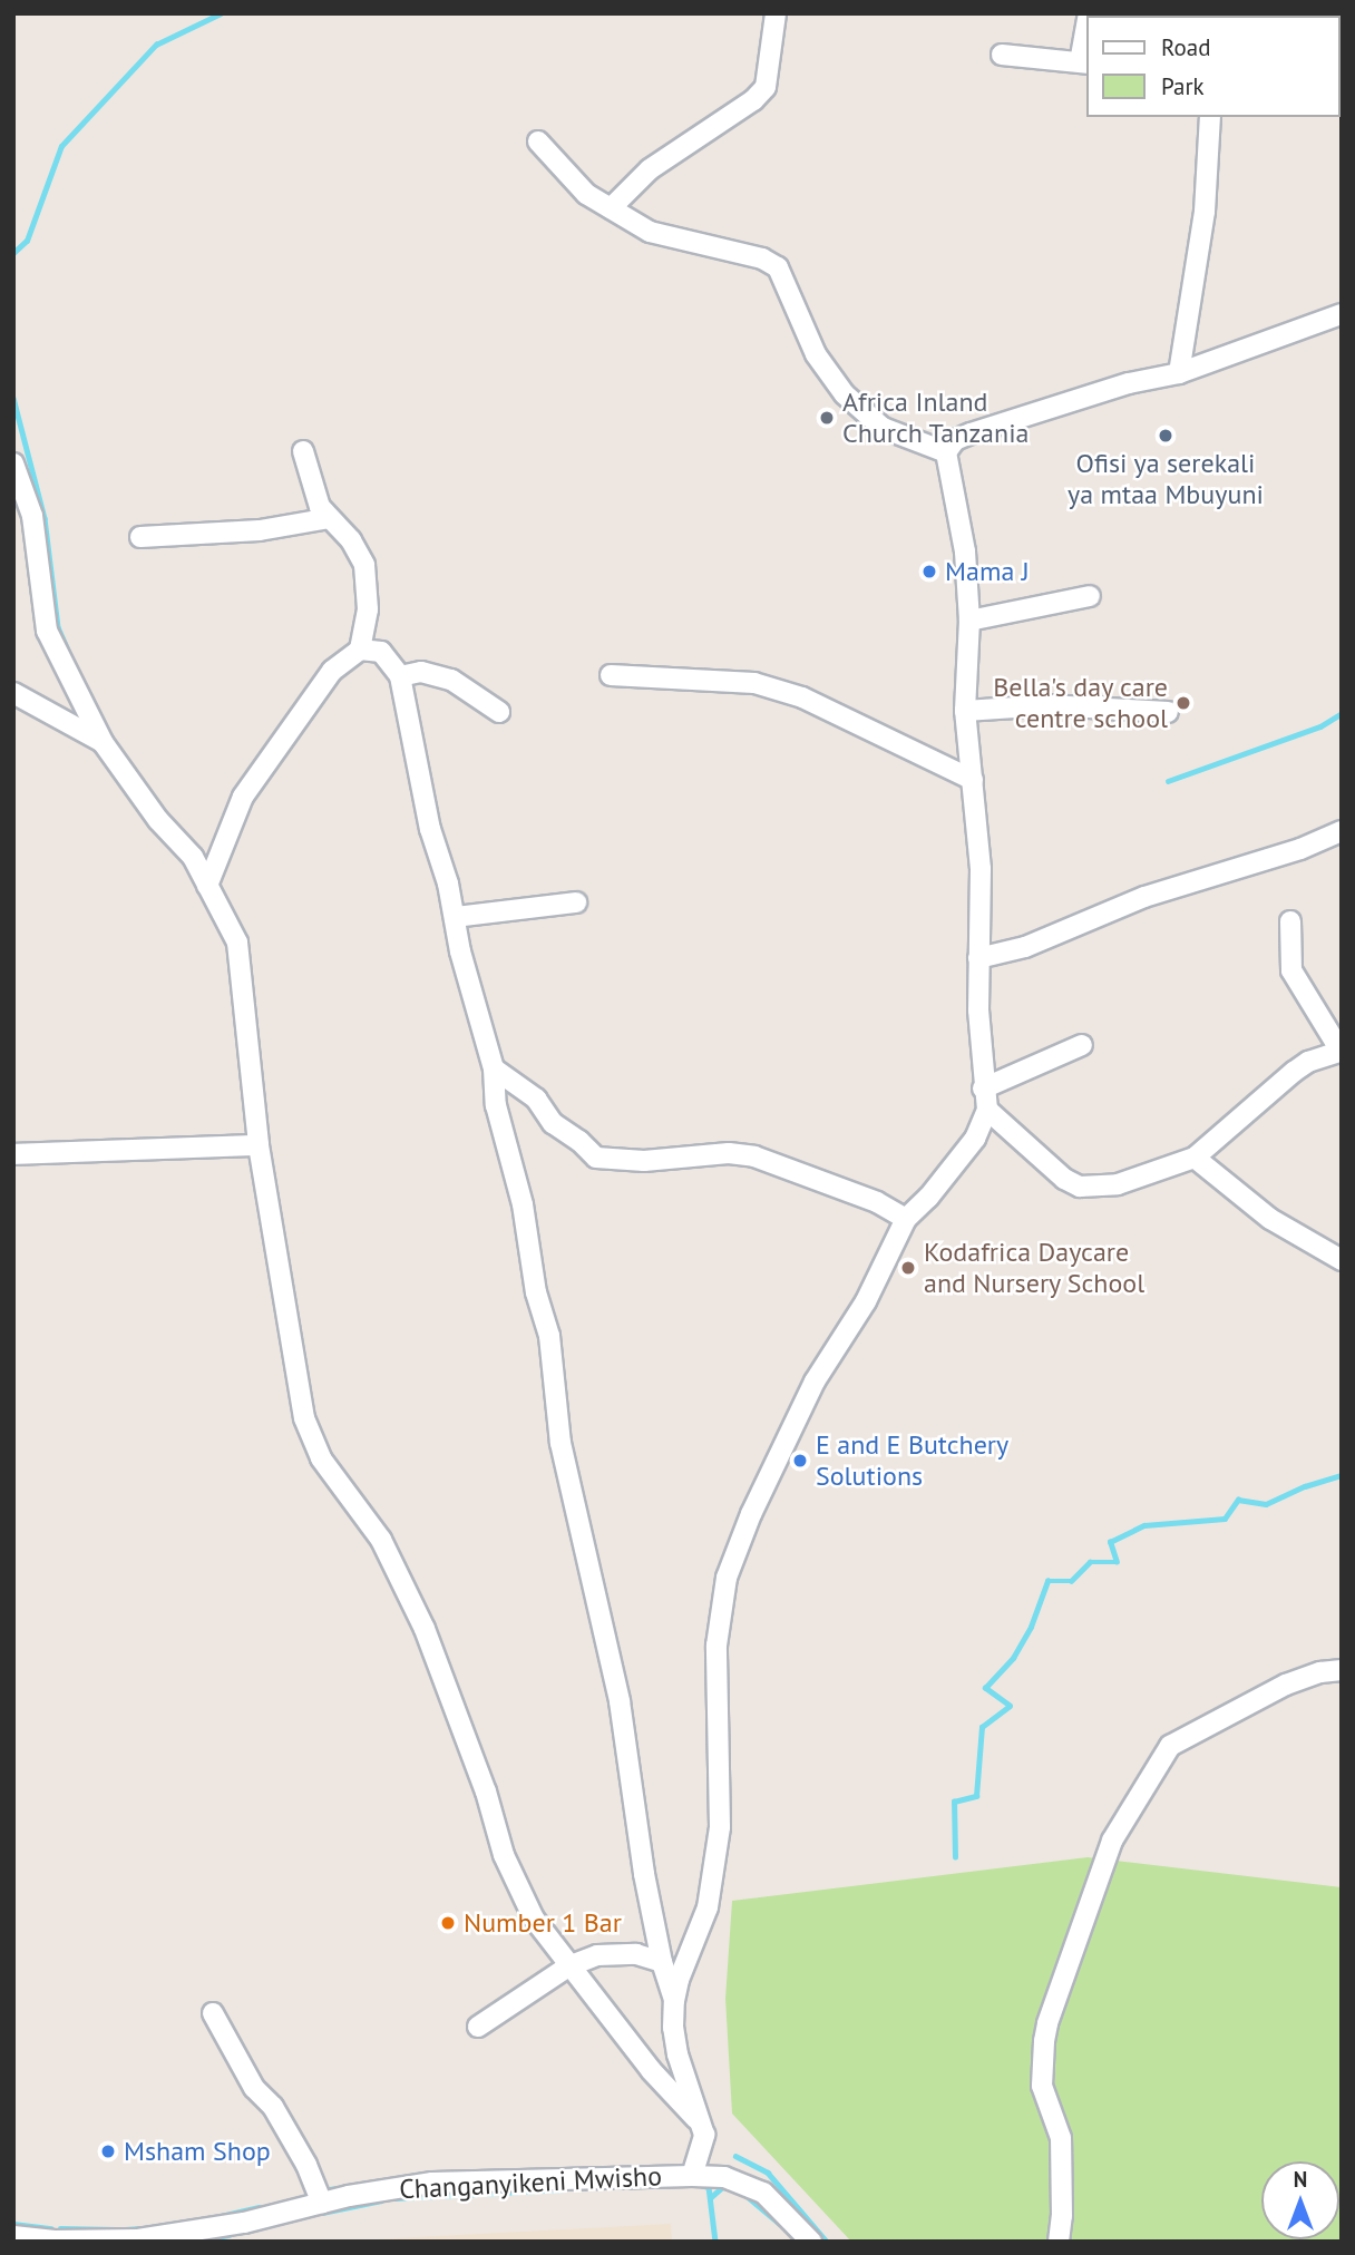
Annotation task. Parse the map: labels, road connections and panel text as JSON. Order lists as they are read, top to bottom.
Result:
{
  "streets": {
    "street": ["Changanyikeni Mwisho"]
  },
  "places": [
    "Africa Inland Church Tanzania",
    "Ofisi ya serekali ya mtaa Mbuyuni",
    "Mama J",
    "Bella's day care centre school",
    "Kodafrica Daycare and Nursery School",
    "E and E Butchery Solutions",
    "Number 1 Bar",
    "Msham Shop"
  ],
  "legend": ["Road", "Park"],
  "north": "top"
}
